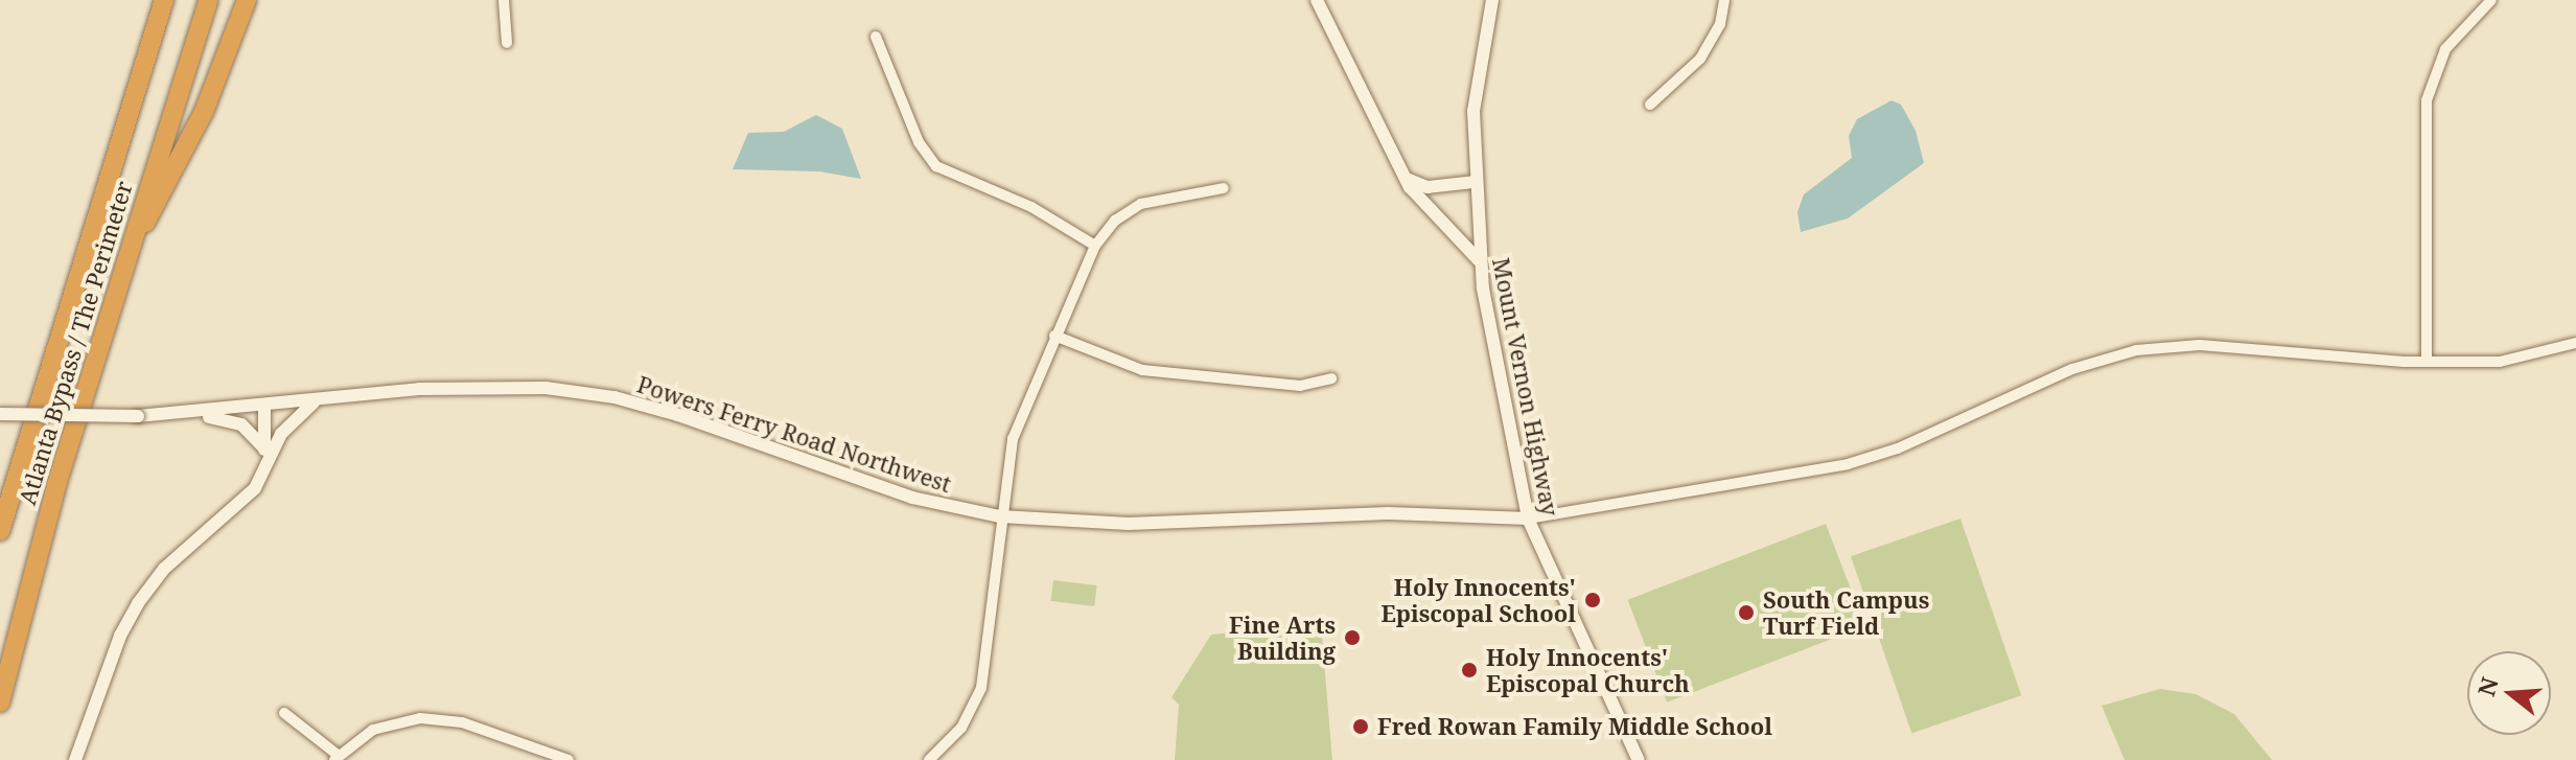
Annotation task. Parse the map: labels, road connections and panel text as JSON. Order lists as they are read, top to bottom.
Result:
{
  "streets": {
    "highway": ["Atlanta Bypass / The Perimeter"],
    "street": ["Mount Vernon Highway", "Powers Ferry Road Northwest"]
  },
  "crossings": [
    ["Mount Vernon Highway", "Powers Ferry Road Northwest"]
  ],
  "places": [
    "Holy Innocents' Episcopal School",
    "South Campus Turf Field",
    "Fine Arts Building",
    "Holy Innocents' Episcopal Church",
    "Fred Rowan Family Middle School"
  ],
  "north": "left"
}
